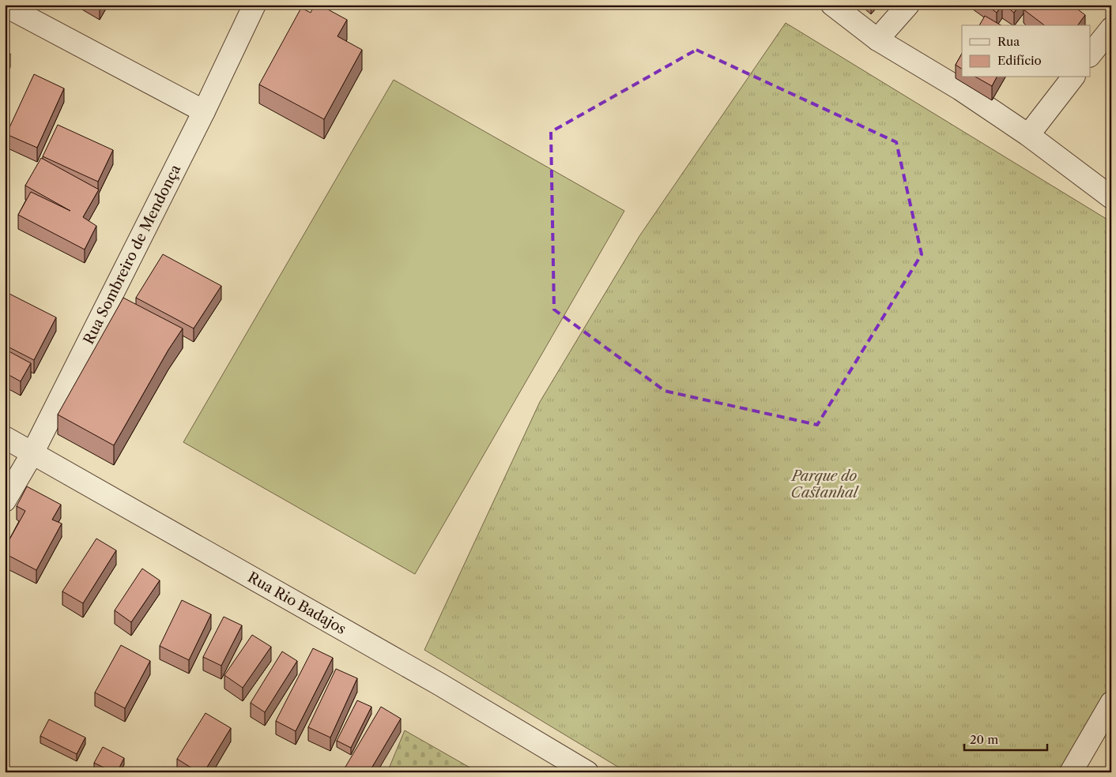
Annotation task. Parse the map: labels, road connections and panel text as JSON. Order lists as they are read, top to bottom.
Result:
{
  "streets": {
    "street": ["Rua Sombreiro de Mendonça", "Rua Rio Badajos"]
  },
  "crossings": [
    ["Rua Sombreiro de Mendonça", "Rua Rio Badajos"]
  ],
  "parks": ["Parque do Castanhal"],
  "legend": ["Rua", "Edifício"],
  "scale_bar": "20 m"
}
